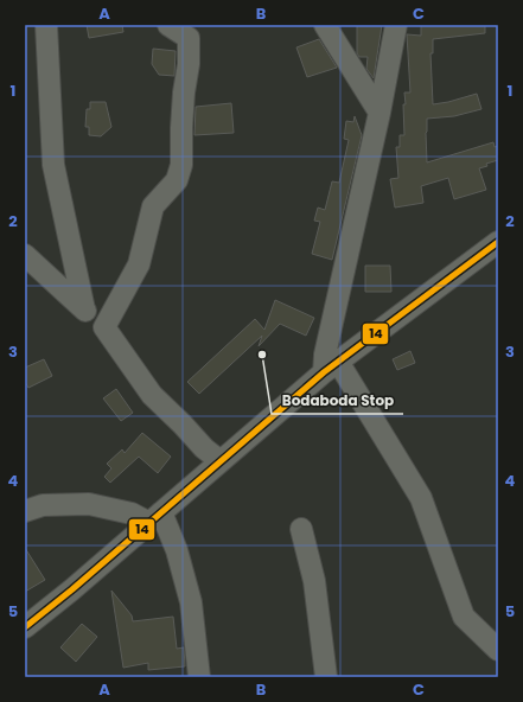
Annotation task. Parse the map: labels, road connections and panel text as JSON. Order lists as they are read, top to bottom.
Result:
{
  "places": ["Bodaboda Stop"],
  "lines": ["transit line 14"],
  "grid": {
    "columns": ["A", "B", "C"],
    "rows": [
      "1",
      "2",
      "3",
      "4",
      "5"
    ]
  }
}
